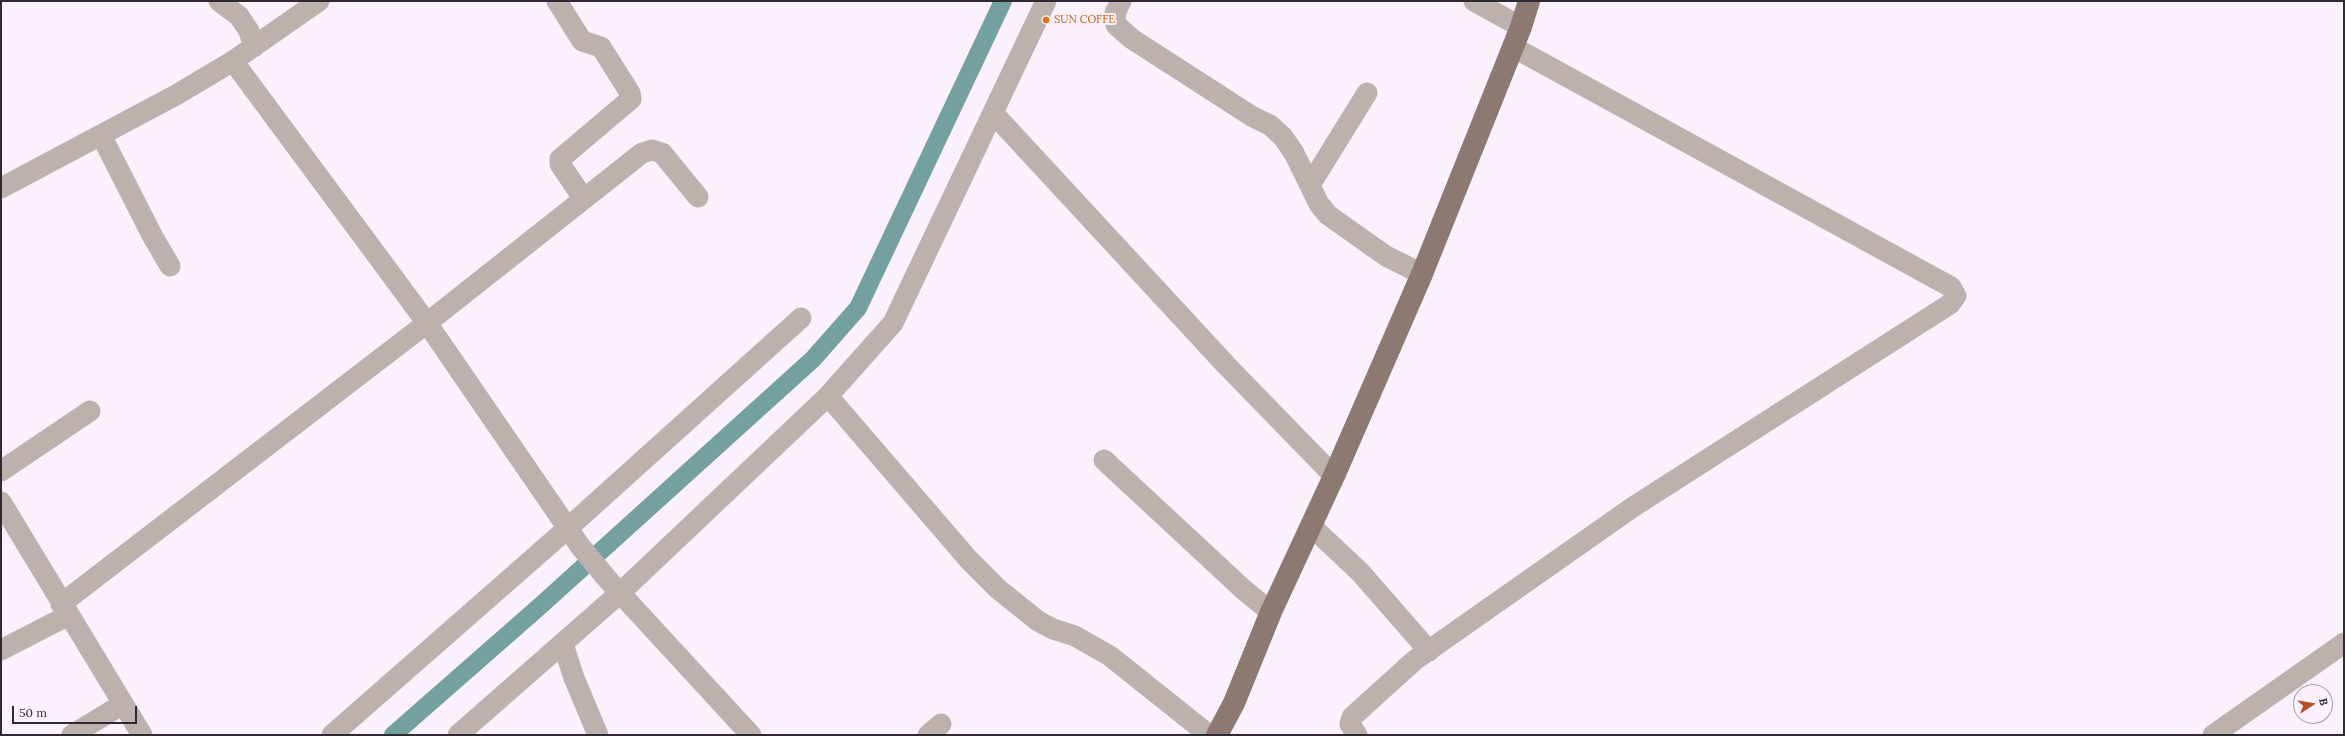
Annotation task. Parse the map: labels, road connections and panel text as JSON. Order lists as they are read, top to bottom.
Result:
{
  "places": ["SUN COFFE"],
  "scale_bar": "50 m",
  "north": "right"
}
